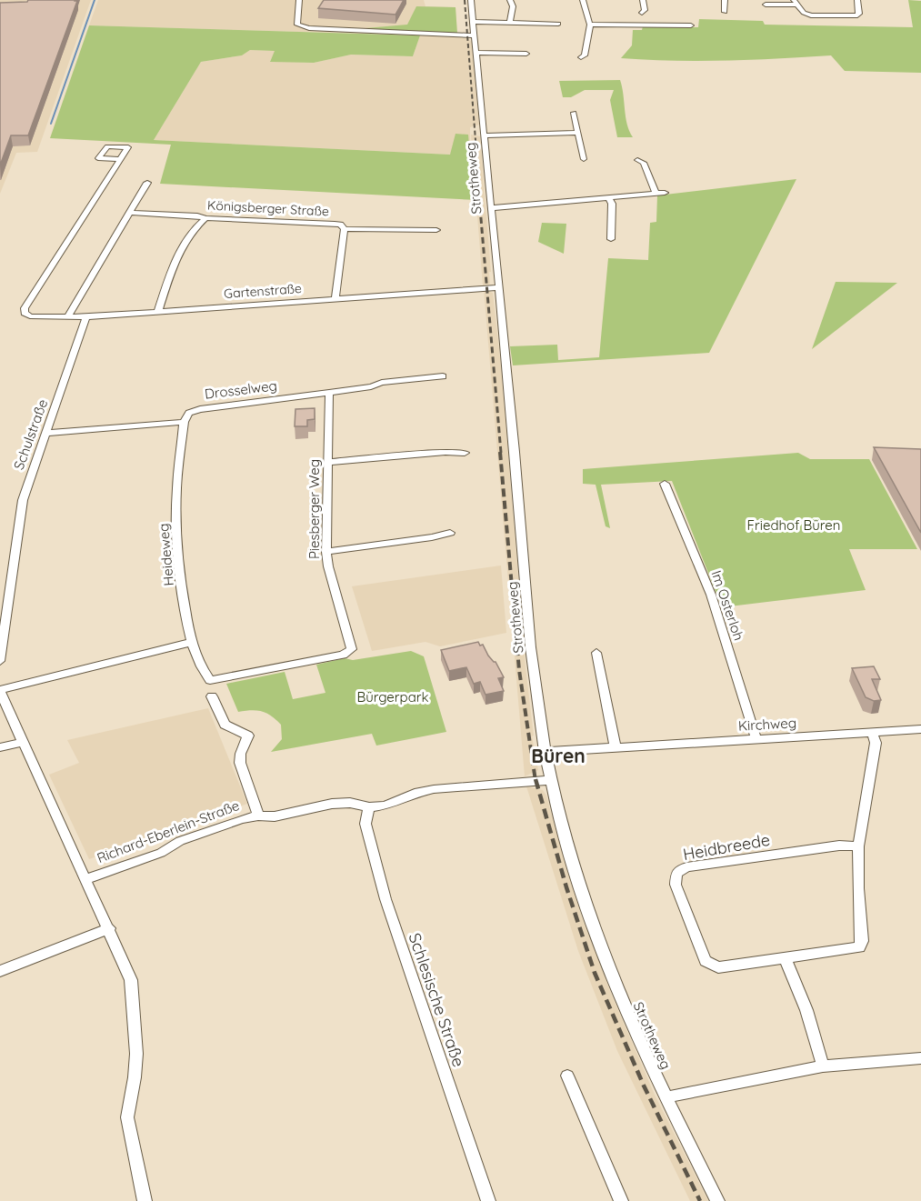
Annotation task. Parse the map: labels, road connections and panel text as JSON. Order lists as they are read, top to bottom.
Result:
{
  "streets": {
    "street": [
      "Strotheweg",
      "Königsberger Straße",
      "Gartenstraße",
      "Drosselweg",
      "Schulstraße",
      "Piesberger Weg",
      "Heideweg",
      "Im Osterloh",
      "Kirchweg",
      "Richard-Eberlein-Straße",
      "Heidbreede",
      "Schlesische Straße"
    ]
  },
  "crossings": [
    ["Strotheweg", "Gartenstraße"],
    ["Strotheweg", "Kirchweg"],
    ["Strotheweg", "Richard-Eberlein-Straße"],
    ["Gartenstraße", "Schulstraße"],
    ["Drosselweg", "Schulstraße"],
    ["Drosselweg", "Piesberger Weg"],
    ["Drosselweg", "Heideweg"],
    ["Piesberger Weg", "Heideweg"],
    ["Im Osterloh", "Kirchweg"],
    ["Kirchweg", "Heidbreede"],
    ["Richard-Eberlein-Straße", "Schlesische Straße"]
  ],
  "districts": ["Büren"],
  "parks": ["Friedhof Büren", "Bürgerpark"]
}
